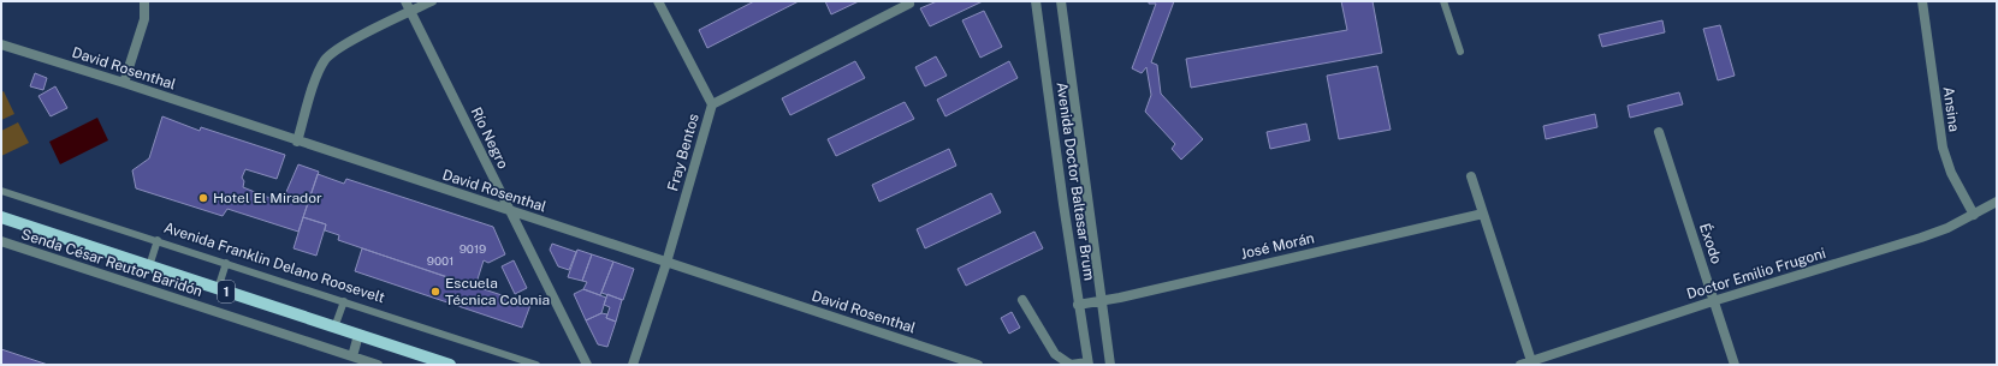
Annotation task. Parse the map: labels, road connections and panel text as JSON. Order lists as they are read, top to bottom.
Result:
{
  "streets": {
    "main road": ["1"],
    "street": [
      "David Rosenthal",
      "Ansina",
      "Río Negro",
      "Fray Bentos",
      "Avenida Doctor Baltasar Brum",
      "Éxodo",
      "José Morán",
      "Senda César Reutor Baridón",
      "Doctor Emilio Frugoni"
    ],
    "lane": ["Avenida Franklin Delano Roosevelt"]
  },
  "crossings": [
    ["David Rosenthal", "Río Negro"],
    ["David Rosenthal", "Fray Bentos"],
    ["Ansina", "Doctor Emilio Frugoni"],
    ["Avenida Doctor Baltasar Brum", "José Morán"],
    ["Éxodo", "Doctor Emilio Frugoni"]
  ],
  "places": ["Hotel El Mirador", "Escuela Técnica Colonia"],
  "house_numbers": ["9019", "9001"]
}
